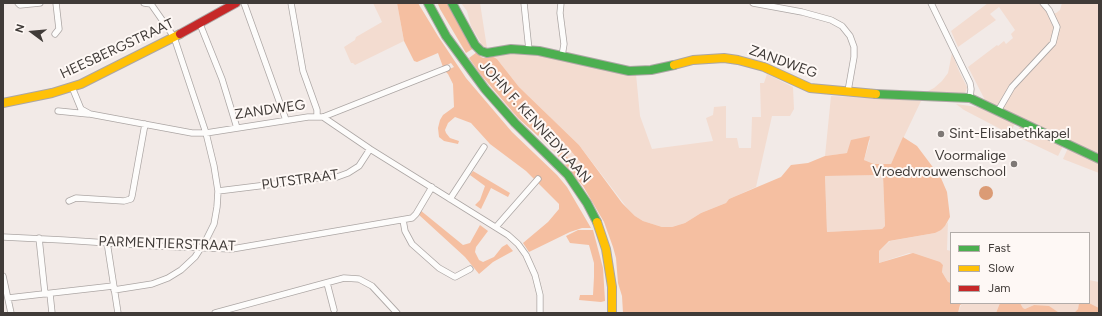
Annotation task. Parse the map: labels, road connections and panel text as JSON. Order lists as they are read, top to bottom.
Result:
{
  "streets": {
    "street": [
      "HEESBERGSTRAAT",
      "ZANDWEG",
      "JOHN F. KENNEDYLAAN",
      "PUTSTRAAT",
      "PARMENTIERSTRAAT"
    ]
  },
  "places": ["Sint-Elisabethkapel", "Voormalige Vroedvrouwenschool"],
  "legend": ["Fast", "Slow", "Jam"],
  "north": "left"
}
